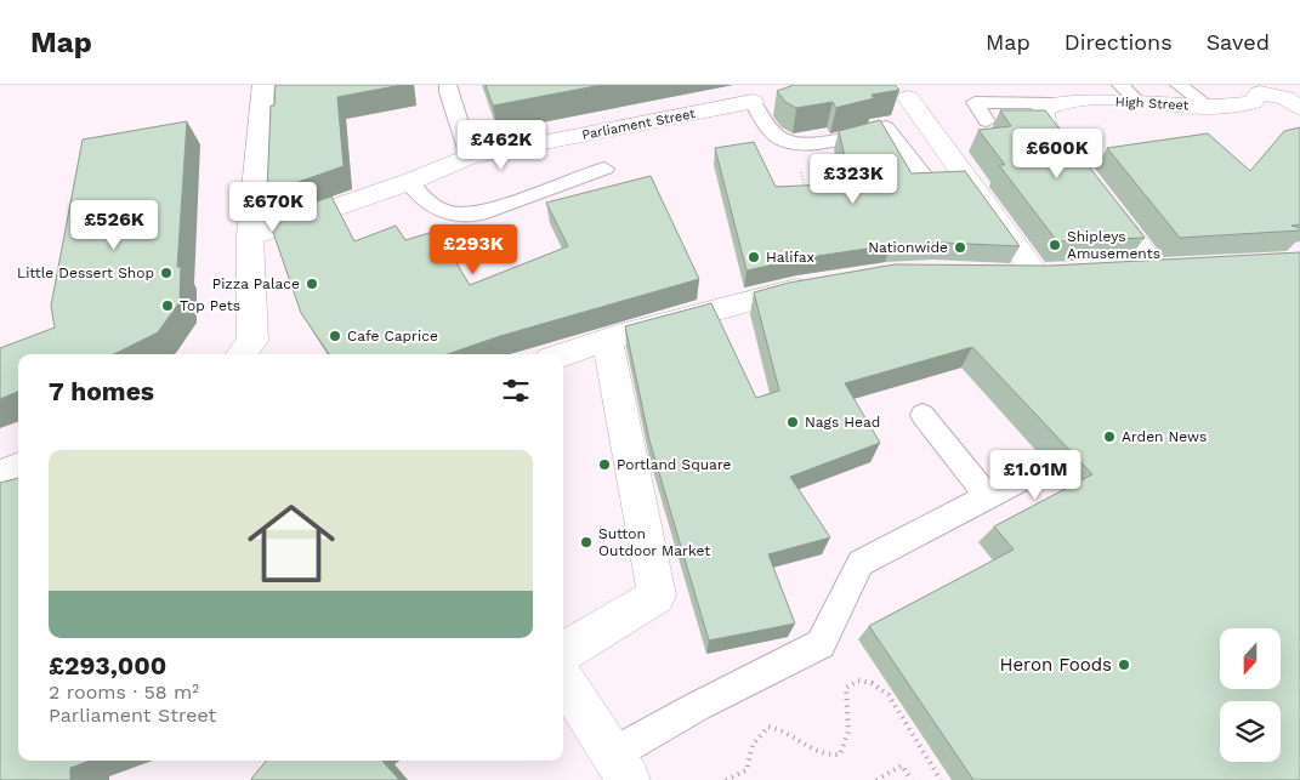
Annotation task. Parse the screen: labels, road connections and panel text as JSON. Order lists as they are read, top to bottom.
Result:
{
  "streets": {
    "street": ["High Street", "Parliament Street"]
  },
  "places": [
    "Shipleys Amusements",
    "Nationwide",
    "Halifax",
    "Little Dessert Shop",
    "Pizza Palace",
    "Top Pets",
    "Cafe Caprice",
    "Nags Head",
    "Arden News",
    "Portland Square",
    "Sutton Outdoor Market",
    "Heron Foods"
  ],
  "north": "bottom",
  "page": {
    "header": "Map",
    "nav": ["Map", "Directions", "Saved"],
    "price": [
      "£462K",
      "£600K",
      "£323K",
      "£670K",
      "£526K",
      "£293K",
      "£1.01M"
    ],
    "heading": "7 homes",
    "list": [
      {
        "name": "£293,000",
        "note": "2 rooms · 58 m² · Parliament Street"
      }
    ]
  }
}
